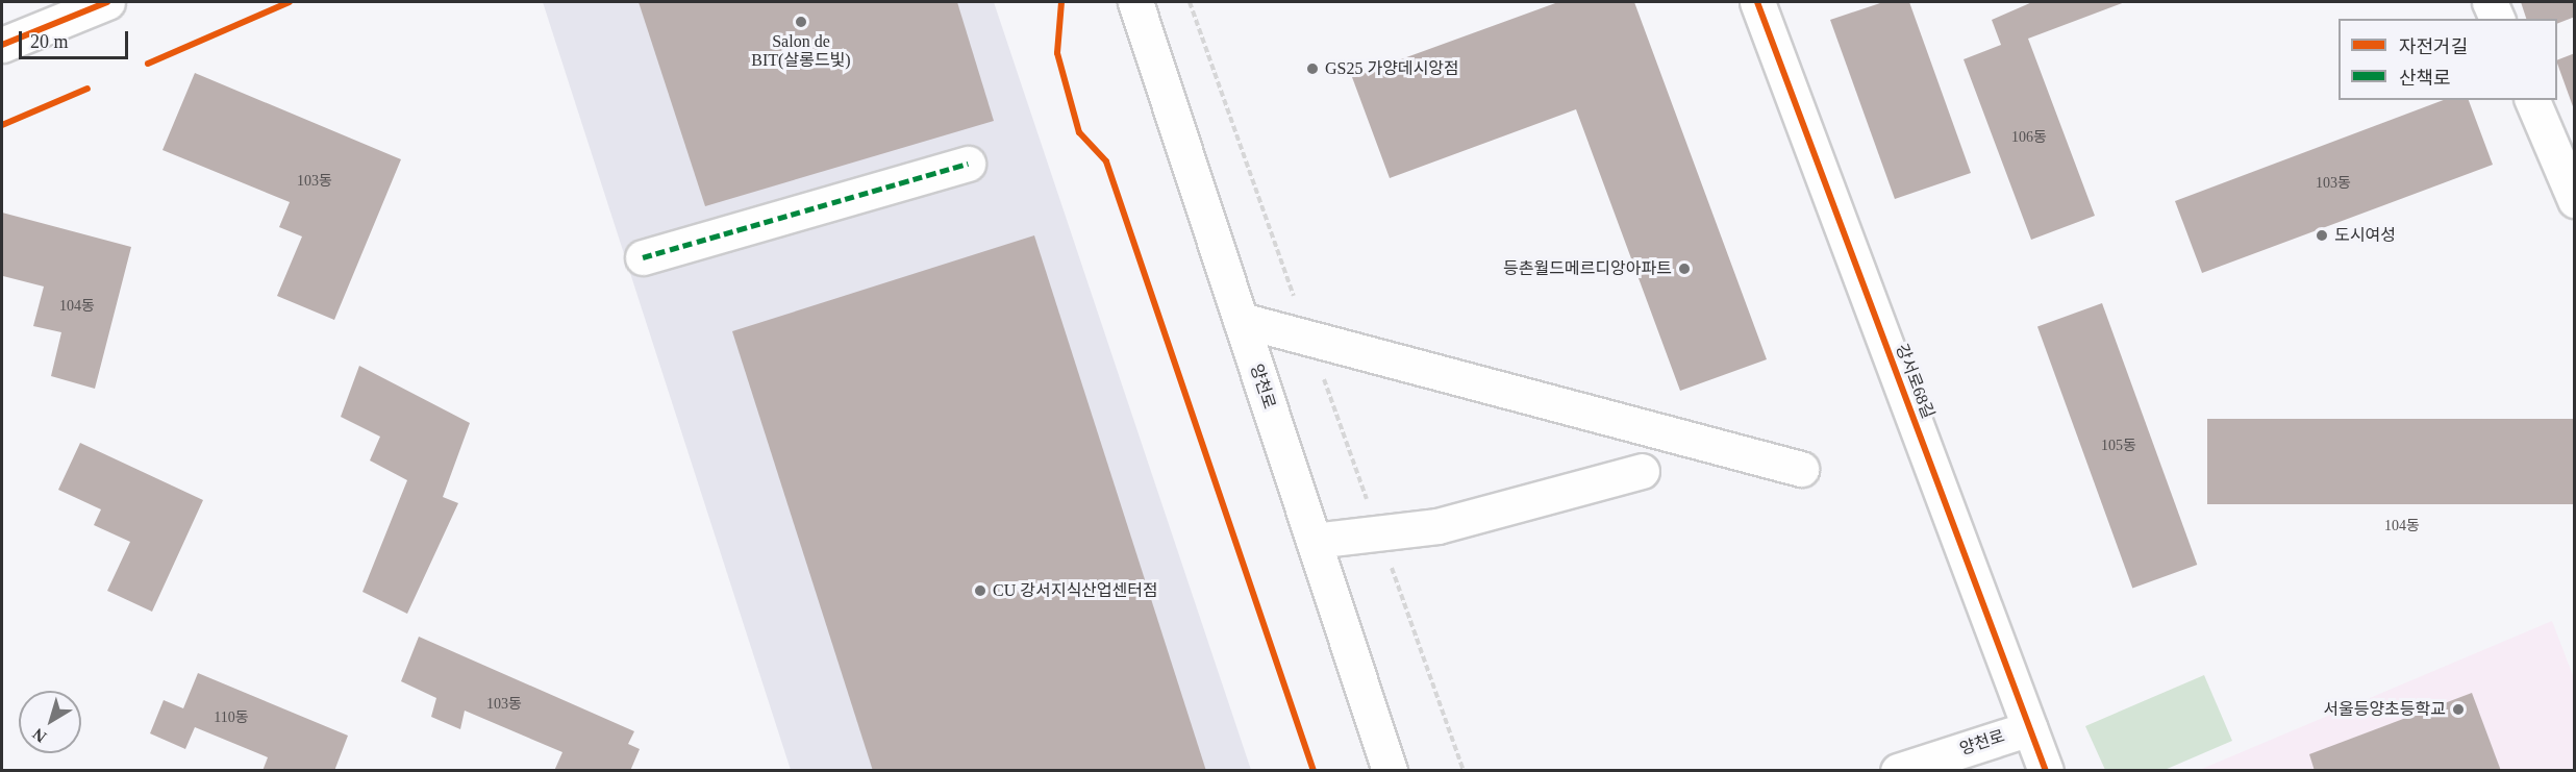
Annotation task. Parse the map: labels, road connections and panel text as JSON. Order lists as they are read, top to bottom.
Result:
{
  "streets": {
    "street": ["강서로68길", "양천로"]
  },
  "crossings": [
    ["강서로68길", "양천로"]
  ],
  "places": [
    "Salon de BIT(살롱드빛)",
    "GS25 가양데시앙점",
    "도시여성",
    "등촌월드메르디앙아파트",
    "CU 강서지식산업센터점",
    "서울등양초등학교"
  ],
  "house_numbers": [
    "106동",
    "103동",
    "103동",
    "104동",
    "105동",
    "104동",
    "103동",
    "110동"
  ],
  "legend": ["자전거길", "산책로"],
  "scale_bar": "20 m",
  "north": "bottom left"
}
